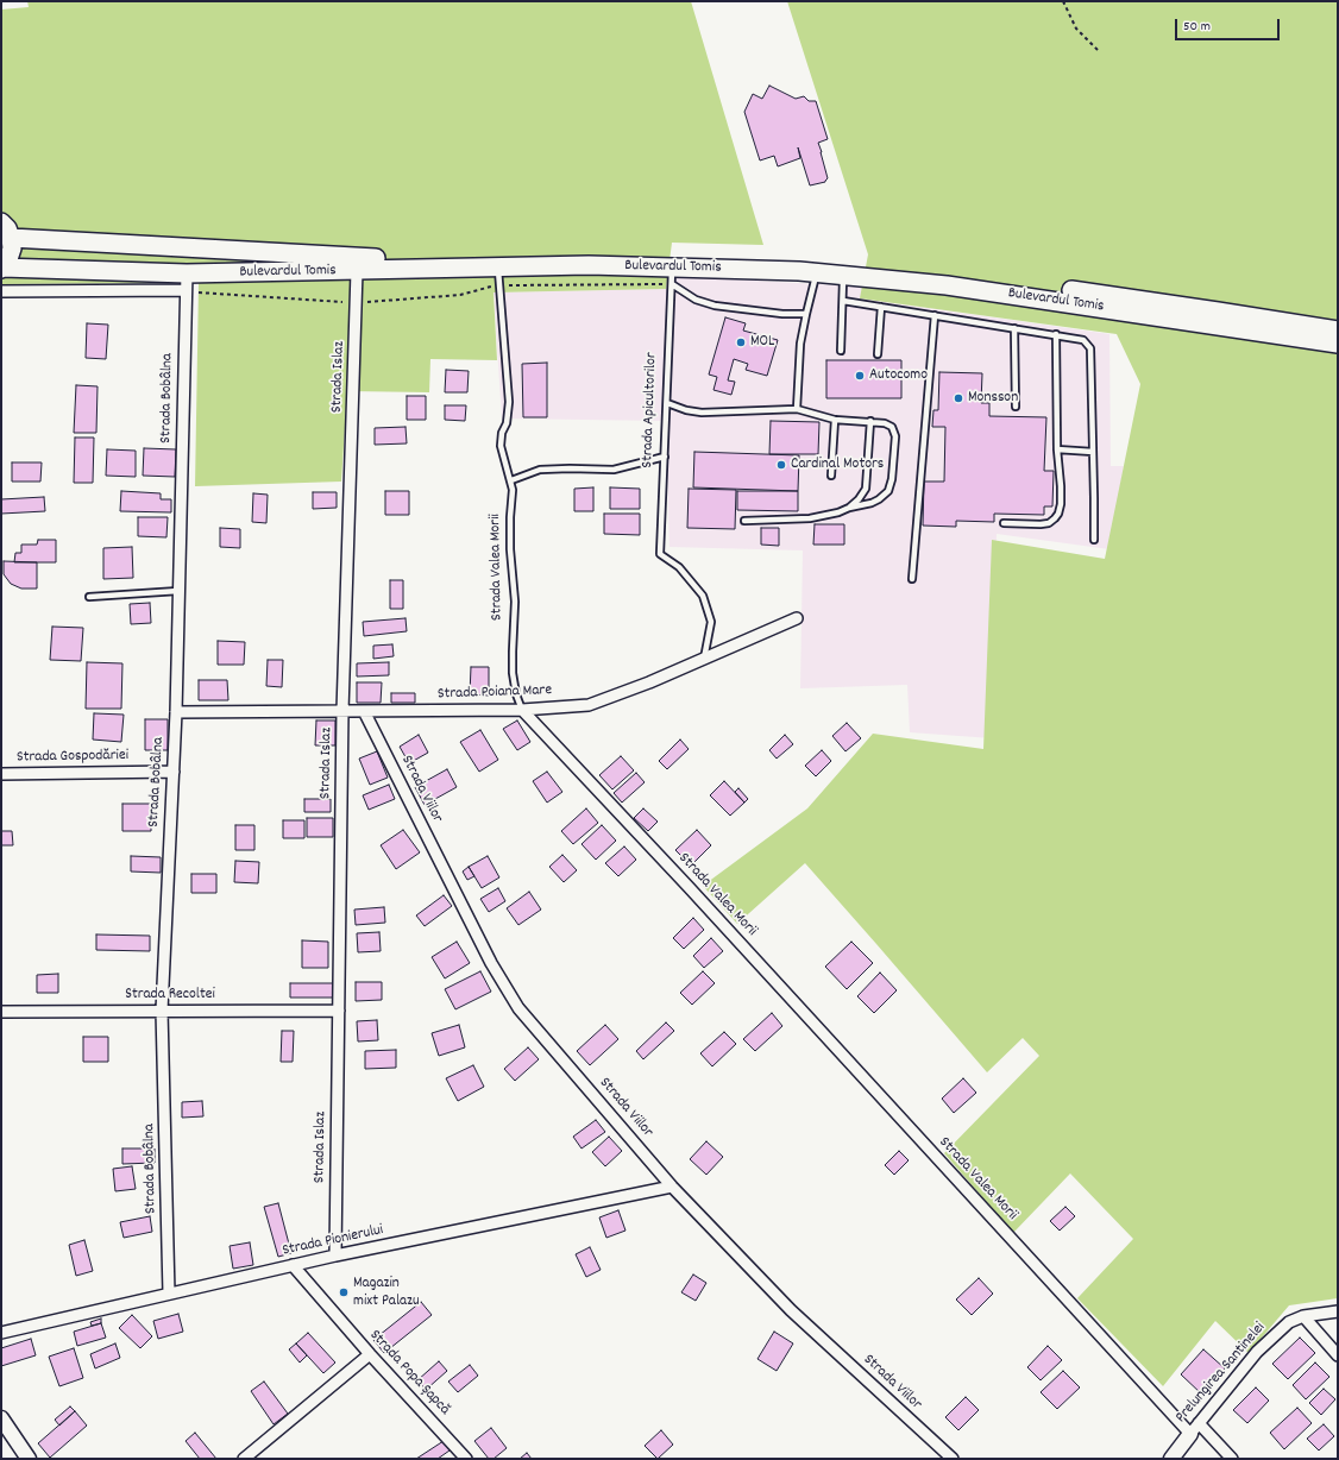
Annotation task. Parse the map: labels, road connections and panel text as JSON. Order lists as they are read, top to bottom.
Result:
{
  "streets": {
    "main road": ["Bulevardul Tomis"],
    "street": [
      "Strada Islaz",
      "Strada Bobâlna",
      "Strada Valea Morii",
      "Strada Poiana Mare",
      "Strada Gospodăriei",
      "Strada Viilor",
      "Strada Recoltei",
      "Strada Pionierului",
      "Strada Popa Șapcă",
      "Prelungirea Santinelei"
    ],
    "lane": ["Strada Apicultorilor"]
  },
  "crossings": [
    ["Bulevardul Tomis", "Strada Islaz"],
    ["Bulevardul Tomis", "Strada Bobâlna"],
    ["Bulevardul Tomis", "Strada Apicultorilor"],
    ["Bulevardul Tomis", "Strada Valea Morii"],
    ["Strada Islaz", "Strada Poiana Mare"],
    ["Strada Islaz", "Strada Recoltei"],
    ["Strada Islaz", "Strada Pionierului"],
    ["Strada Bobâlna", "Strada Poiana Mare"],
    ["Strada Bobâlna", "Strada Gospodăriei"],
    ["Strada Bobâlna", "Strada Recoltei"],
    ["Strada Bobâlna", "Strada Pionierului"],
    ["Strada Apicultorilor", "Strada Poiana Mare"],
    ["Strada Valea Morii", "Strada Poiana Mare"],
    ["Strada Valea Morii", "Prelungirea Santinelei"],
    ["Strada Poiana Mare", "Strada Viilor"],
    ["Strada Viilor", "Strada Pionierului"],
    ["Strada Pionierului", "Strada Popa Șapcă"]
  ],
  "places": [
    "MOL",
    "Autocomo",
    "Monsson",
    "Cardinal Motors",
    "Magazin mixt Palazu"
  ],
  "scale_bar": "50 m"
}
